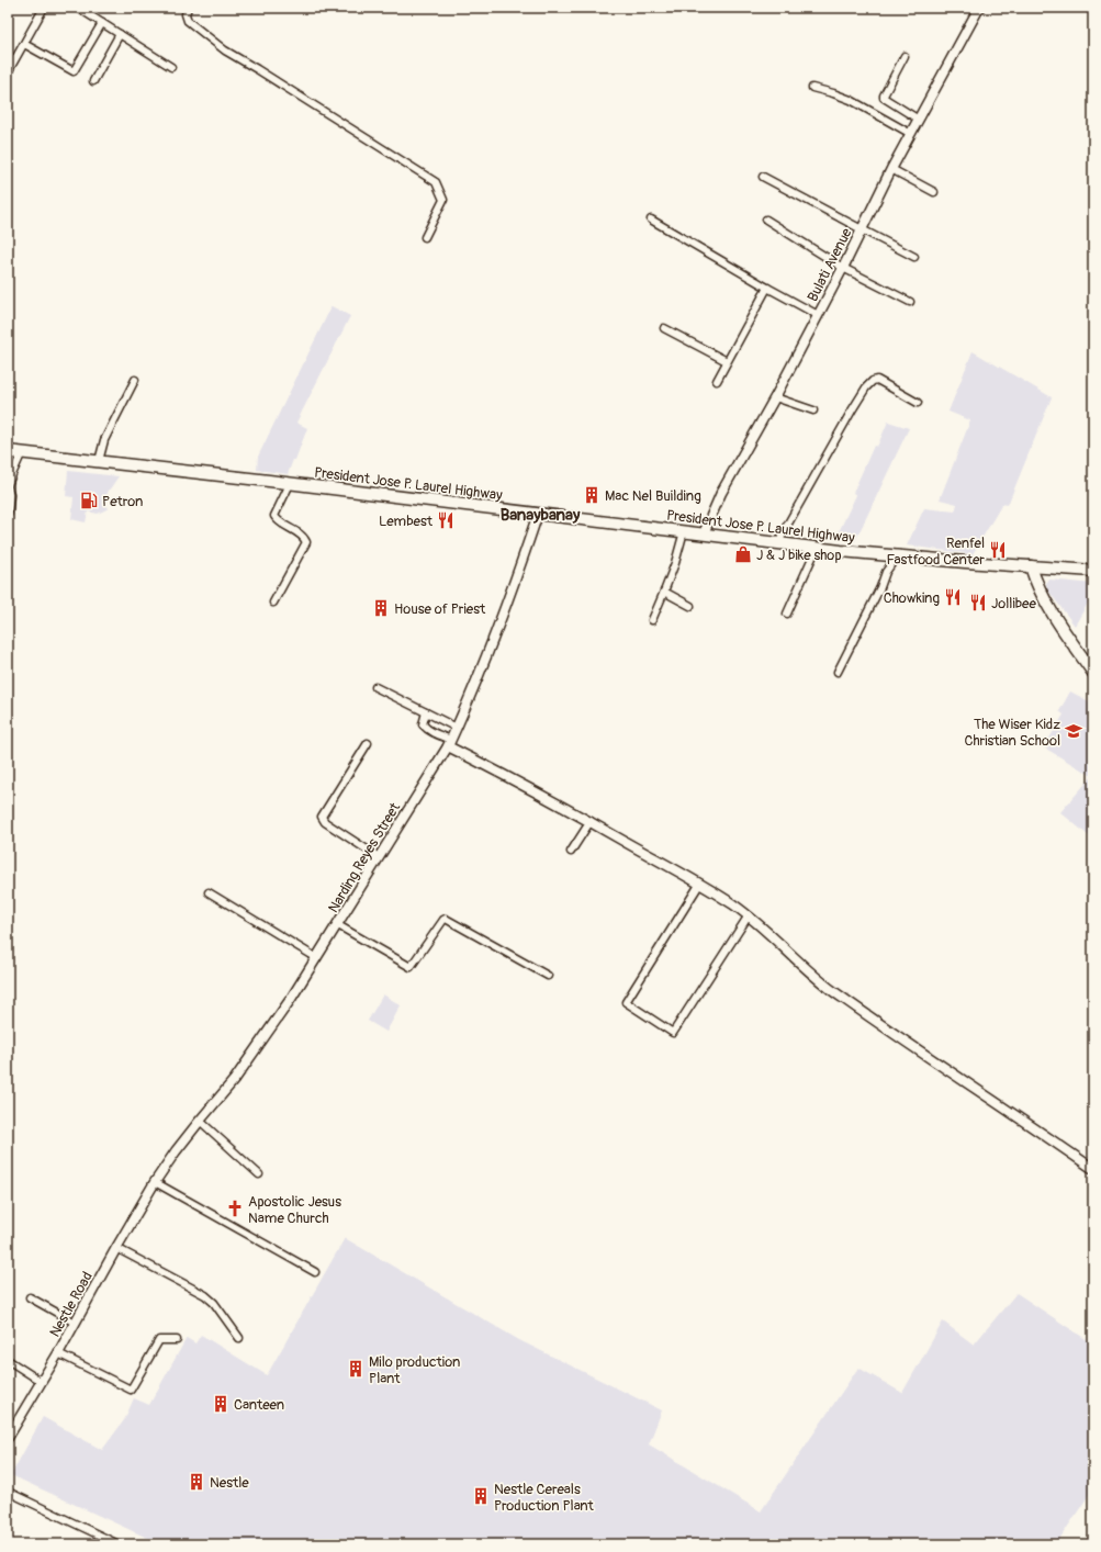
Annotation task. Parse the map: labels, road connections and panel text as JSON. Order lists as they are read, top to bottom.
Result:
{
  "streets": {
    "main road": ["President Jose P. Laurel Highway"],
    "street": ["Bulati Avenue", "Narding Reyes Street", "Nestle Road"]
  },
  "crossings": [
    ["Bulati Avenue", "President Jose P. Laurel Highway"],
    ["President Jose P. Laurel Highway", "Narding Reyes Street"],
    ["Narding Reyes Street", "Nestle Road"]
  ],
  "districts": ["Banaybanay"],
  "places": {
    "building": [
      "Mac Nel Building",
      "House of Priest",
      "Milo production Plant",
      "Canteen",
      "Nestle",
      "Nestle Cereals Production Plant"
    ],
    "fuel station": ["Petron"],
    "restaurant": [
      "Lembest",
      "Renfel Fastfood Center",
      "Chowking",
      "Jollibee"
    ],
    "shop": ["J & J bike shop"],
    "school or university": ["The Wiser Kidz Christian School"],
    "church": ["Apostolic Jesus Name Church"]
  }
}
